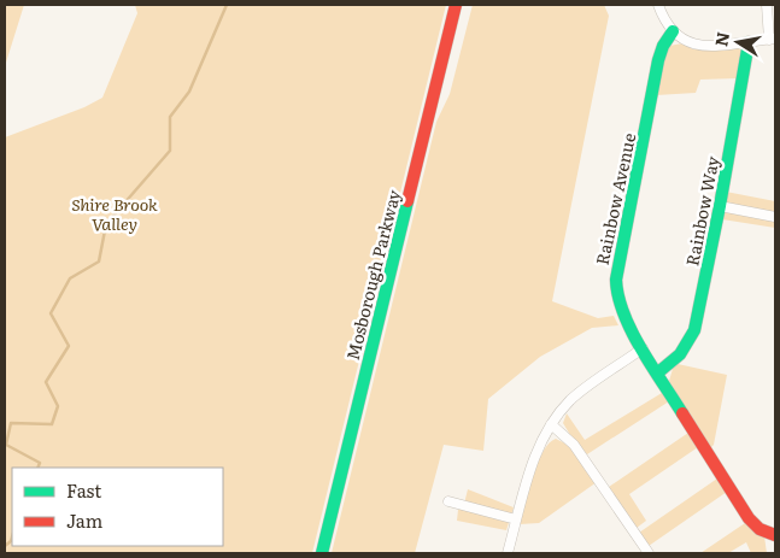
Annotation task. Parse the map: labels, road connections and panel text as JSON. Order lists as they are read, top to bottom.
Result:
{
  "streets": {
    "main road": ["Rainbow Avenue", "Rainbow Way", "Mosborough Parkway"]
  },
  "crossings": [
    ["Rainbow Avenue", "Rainbow Way"]
  ],
  "parks": ["Shire Brook Valley"],
  "legend": ["Fast", "Jam"],
  "north": "left"
}
